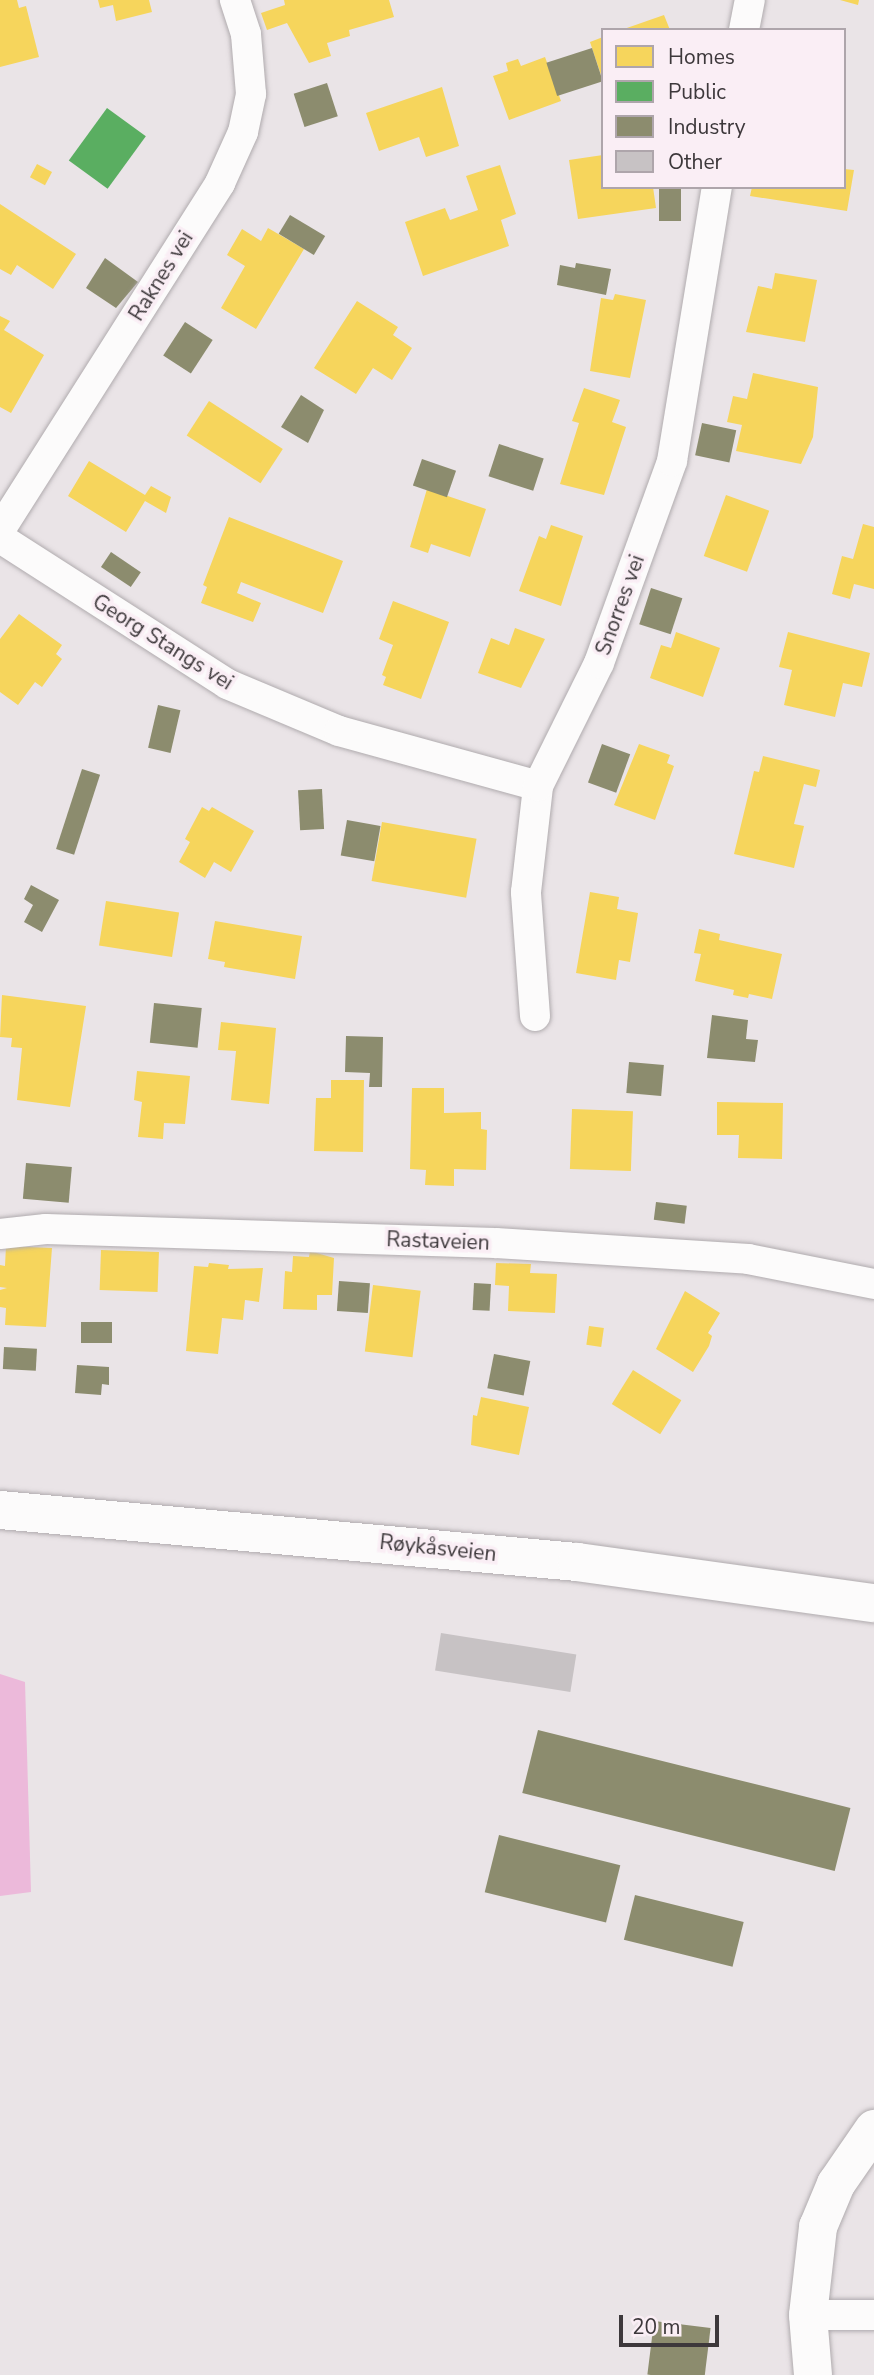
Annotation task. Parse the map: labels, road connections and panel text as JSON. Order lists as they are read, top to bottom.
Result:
{
  "streets": {
    "main road": ["Røykåsveien"],
    "street": [
      "Raknes vei",
      "Snorres vei",
      "Georg Stangs vei",
      "Rastaveien"
    ]
  },
  "crossings": [
    ["Snorres vei", "Georg Stangs vei"]
  ],
  "legend": [
    "Homes",
    "Public",
    "Industry",
    "Other"
  ],
  "scale_bar": "20 m"
}
